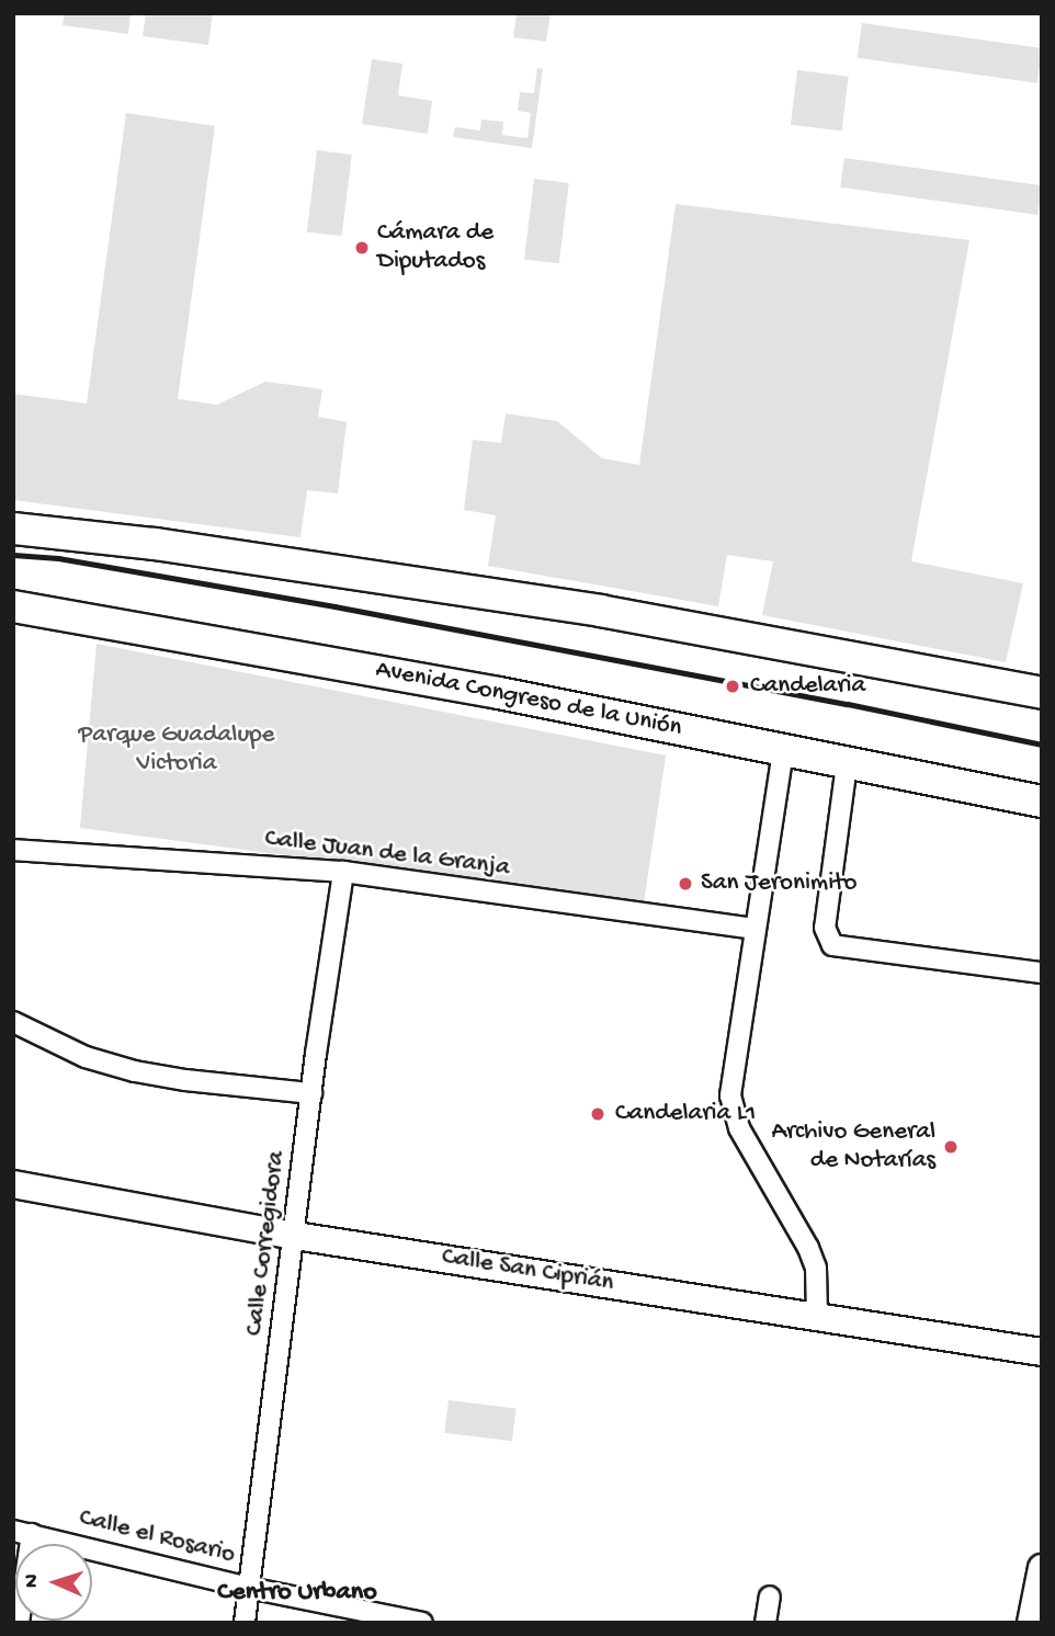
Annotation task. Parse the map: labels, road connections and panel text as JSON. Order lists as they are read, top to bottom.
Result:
{
  "streets": {
    "main road": ["Avenida Congreso de la Unión"],
    "street": [
      "Calle Juan de la Granja",
      "Calle Corregidora",
      "Calle San Ciprián",
      "Calle el Rosario"
    ]
  },
  "crossings": [
    ["Calle Juan de la Granja", "Calle Corregidora"],
    ["Calle Corregidora", "Calle San Ciprián"],
    ["Calle Corregidora", "Calle el Rosario"]
  ],
  "districts": ["Centro Urbano"],
  "parks": ["Parque Guadalupe Victoria"],
  "places": [
    "Cámara de Diputados",
    "Candelaria",
    "San Jeronimito",
    "Candelaria L1",
    "Archivo General de Notarías"
  ],
  "north": "left"
}
